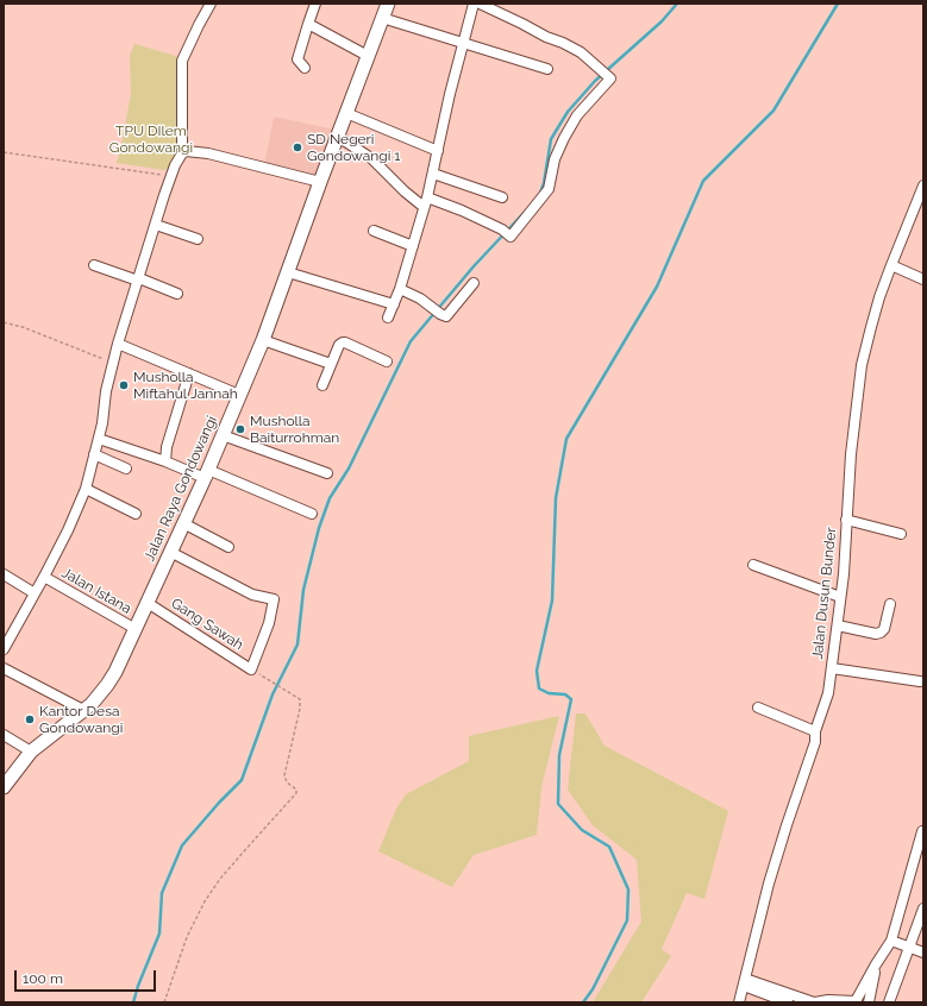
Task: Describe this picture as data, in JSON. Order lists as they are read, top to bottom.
{
  "streets": {
    "street": [
      "Jalan Raya Gondowangi",
      "Jalan Istana",
      "Jalan Dusun Bunder",
      "Gang Sawah"
    ]
  },
  "crossings": [
    ["Jalan Raya Gondowangi", "Jalan Istana"],
    ["Jalan Raya Gondowangi", "Gang Sawah"]
  ],
  "parks": ["TPU DIlem Gondowangi"],
  "places": [
    "SD Negeri Gondowangi 1",
    "Musholla Miftahul Jannah",
    "Musholla Baiturrohman",
    "Kantor Desa Gondowangi"
  ],
  "scale_bar": "100 m"
}
